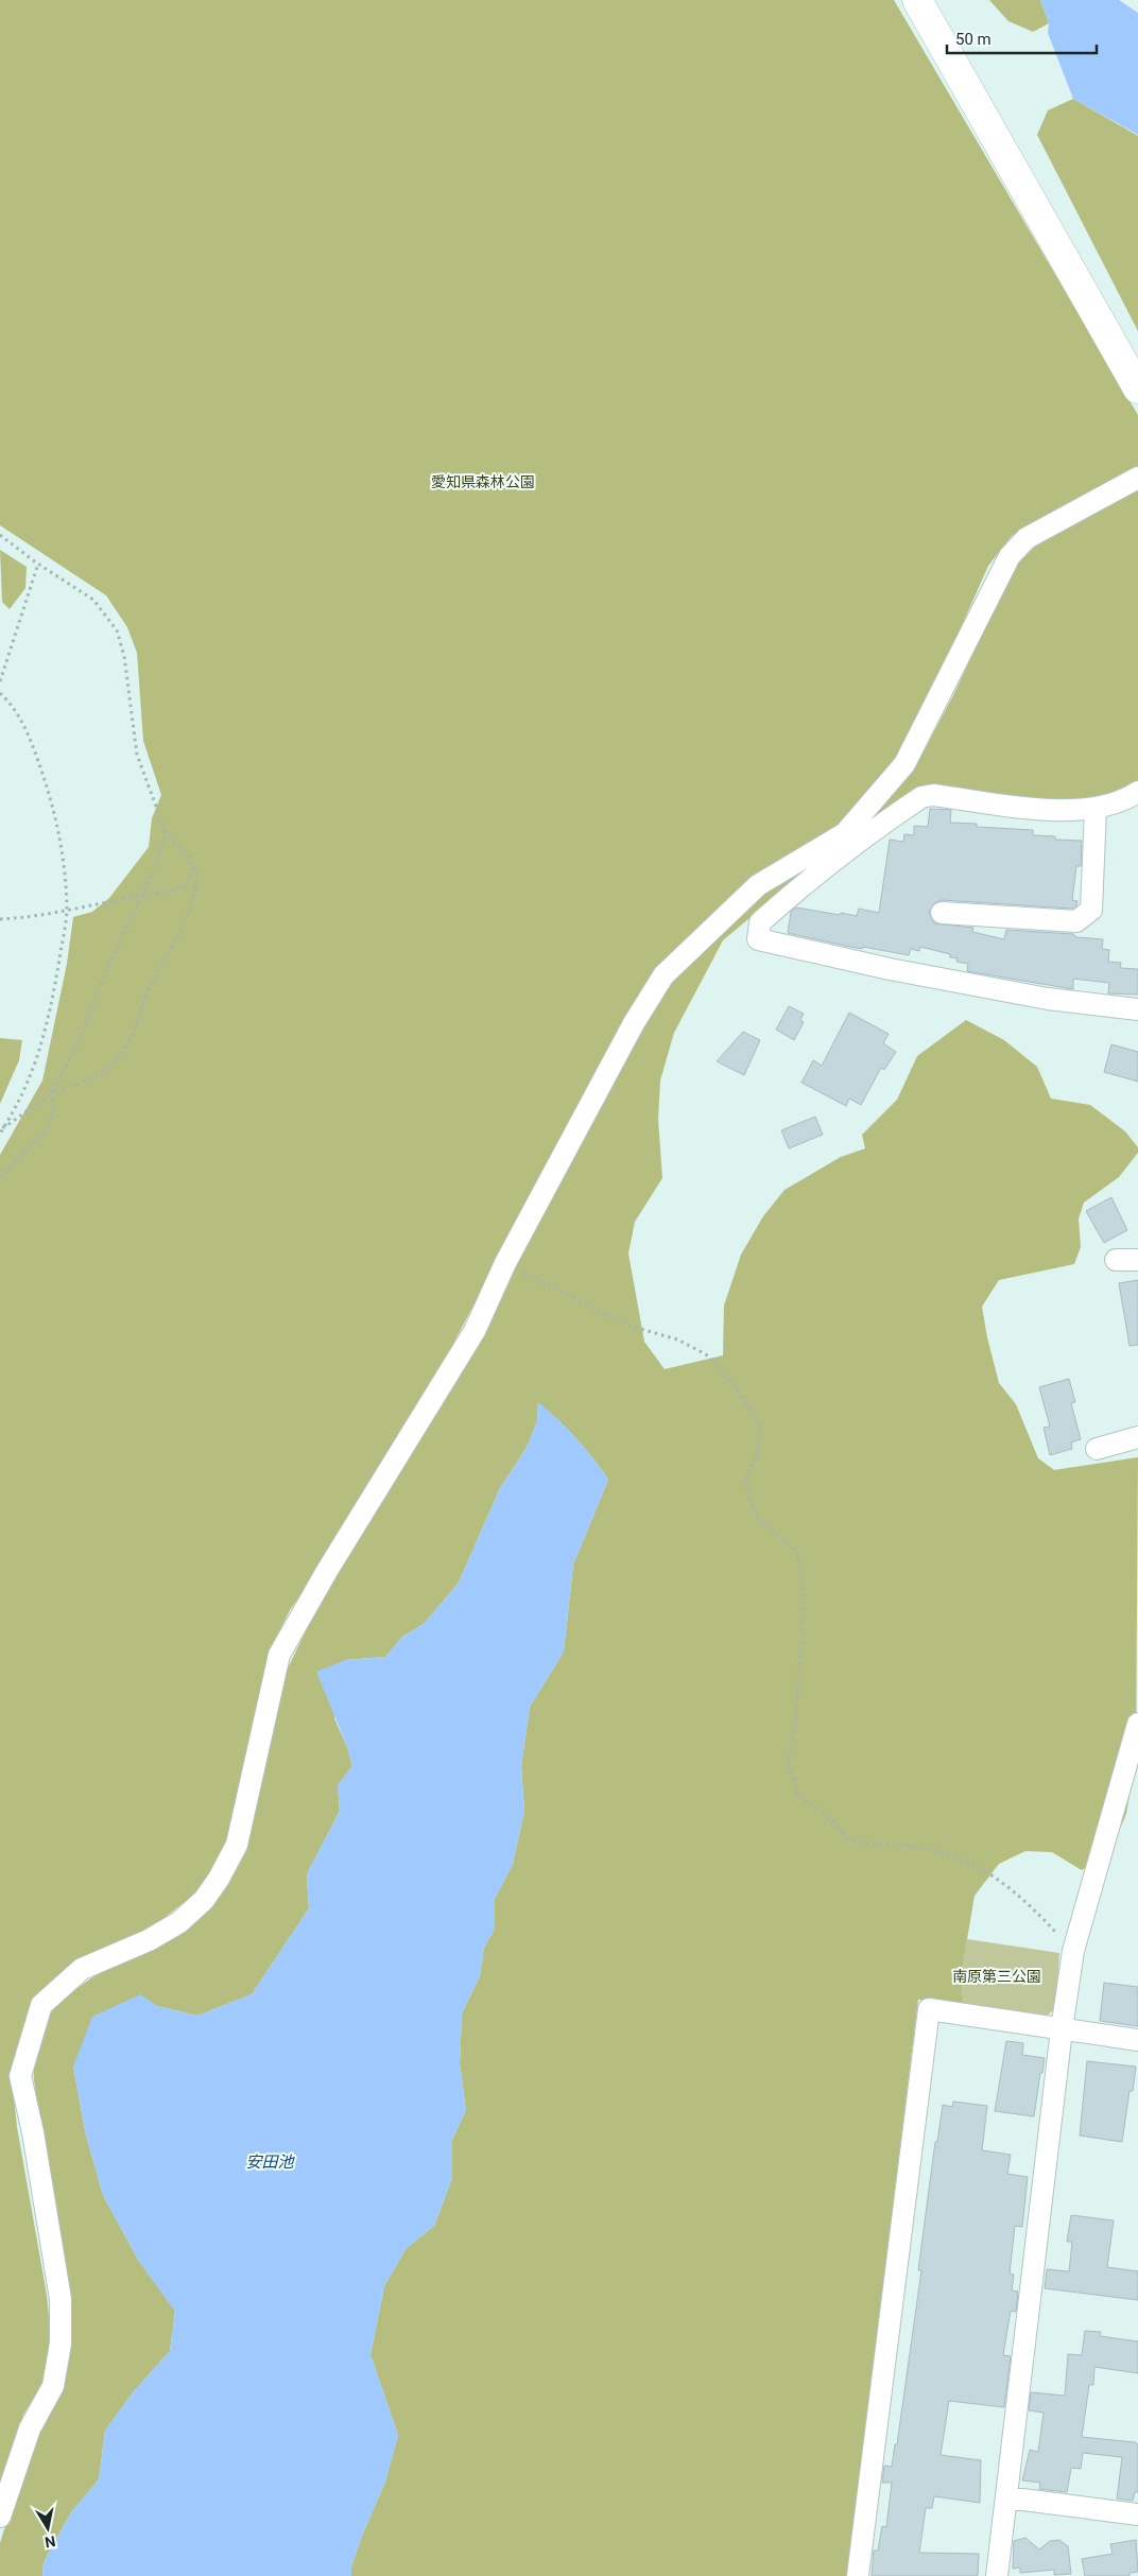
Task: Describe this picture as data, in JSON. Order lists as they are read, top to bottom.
{
  "water": ["安田池"],
  "parks": ["愛知県森林公園", "南原第三公園"],
  "scale_bar": "50 m",
  "north": "bottom"
}
